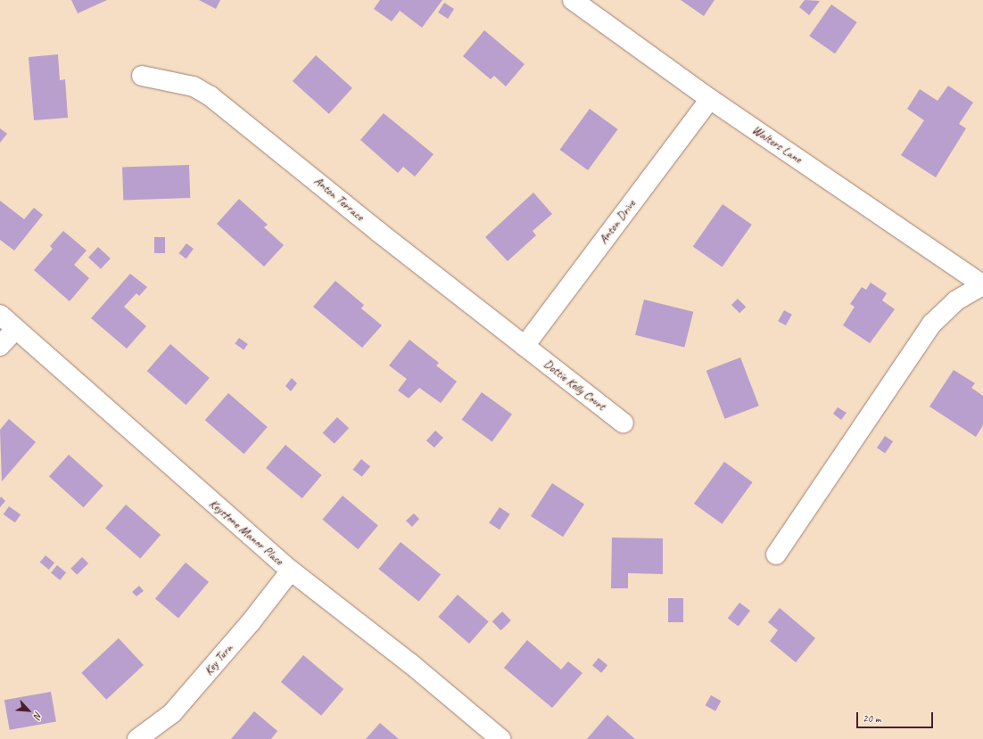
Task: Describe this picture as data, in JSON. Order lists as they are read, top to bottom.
{
  "streets": {
    "street": [
      "Walters Lane",
      "Anton Terrace",
      "Anton Drive",
      "Dottie Kelly Court",
      "Keystone Manor Place",
      "Key Turn"
    ]
  },
  "crossings": [
    ["Walters Lane", "Anton Drive"],
    ["Anton Terrace", "Anton Drive"],
    ["Anton Terrace", "Dottie Kelly Court"],
    ["Anton Drive", "Dottie Kelly Court"],
    ["Keystone Manor Place", "Key Turn"]
  ],
  "scale_bar": "20 m",
  "north": "bottom right"
}
